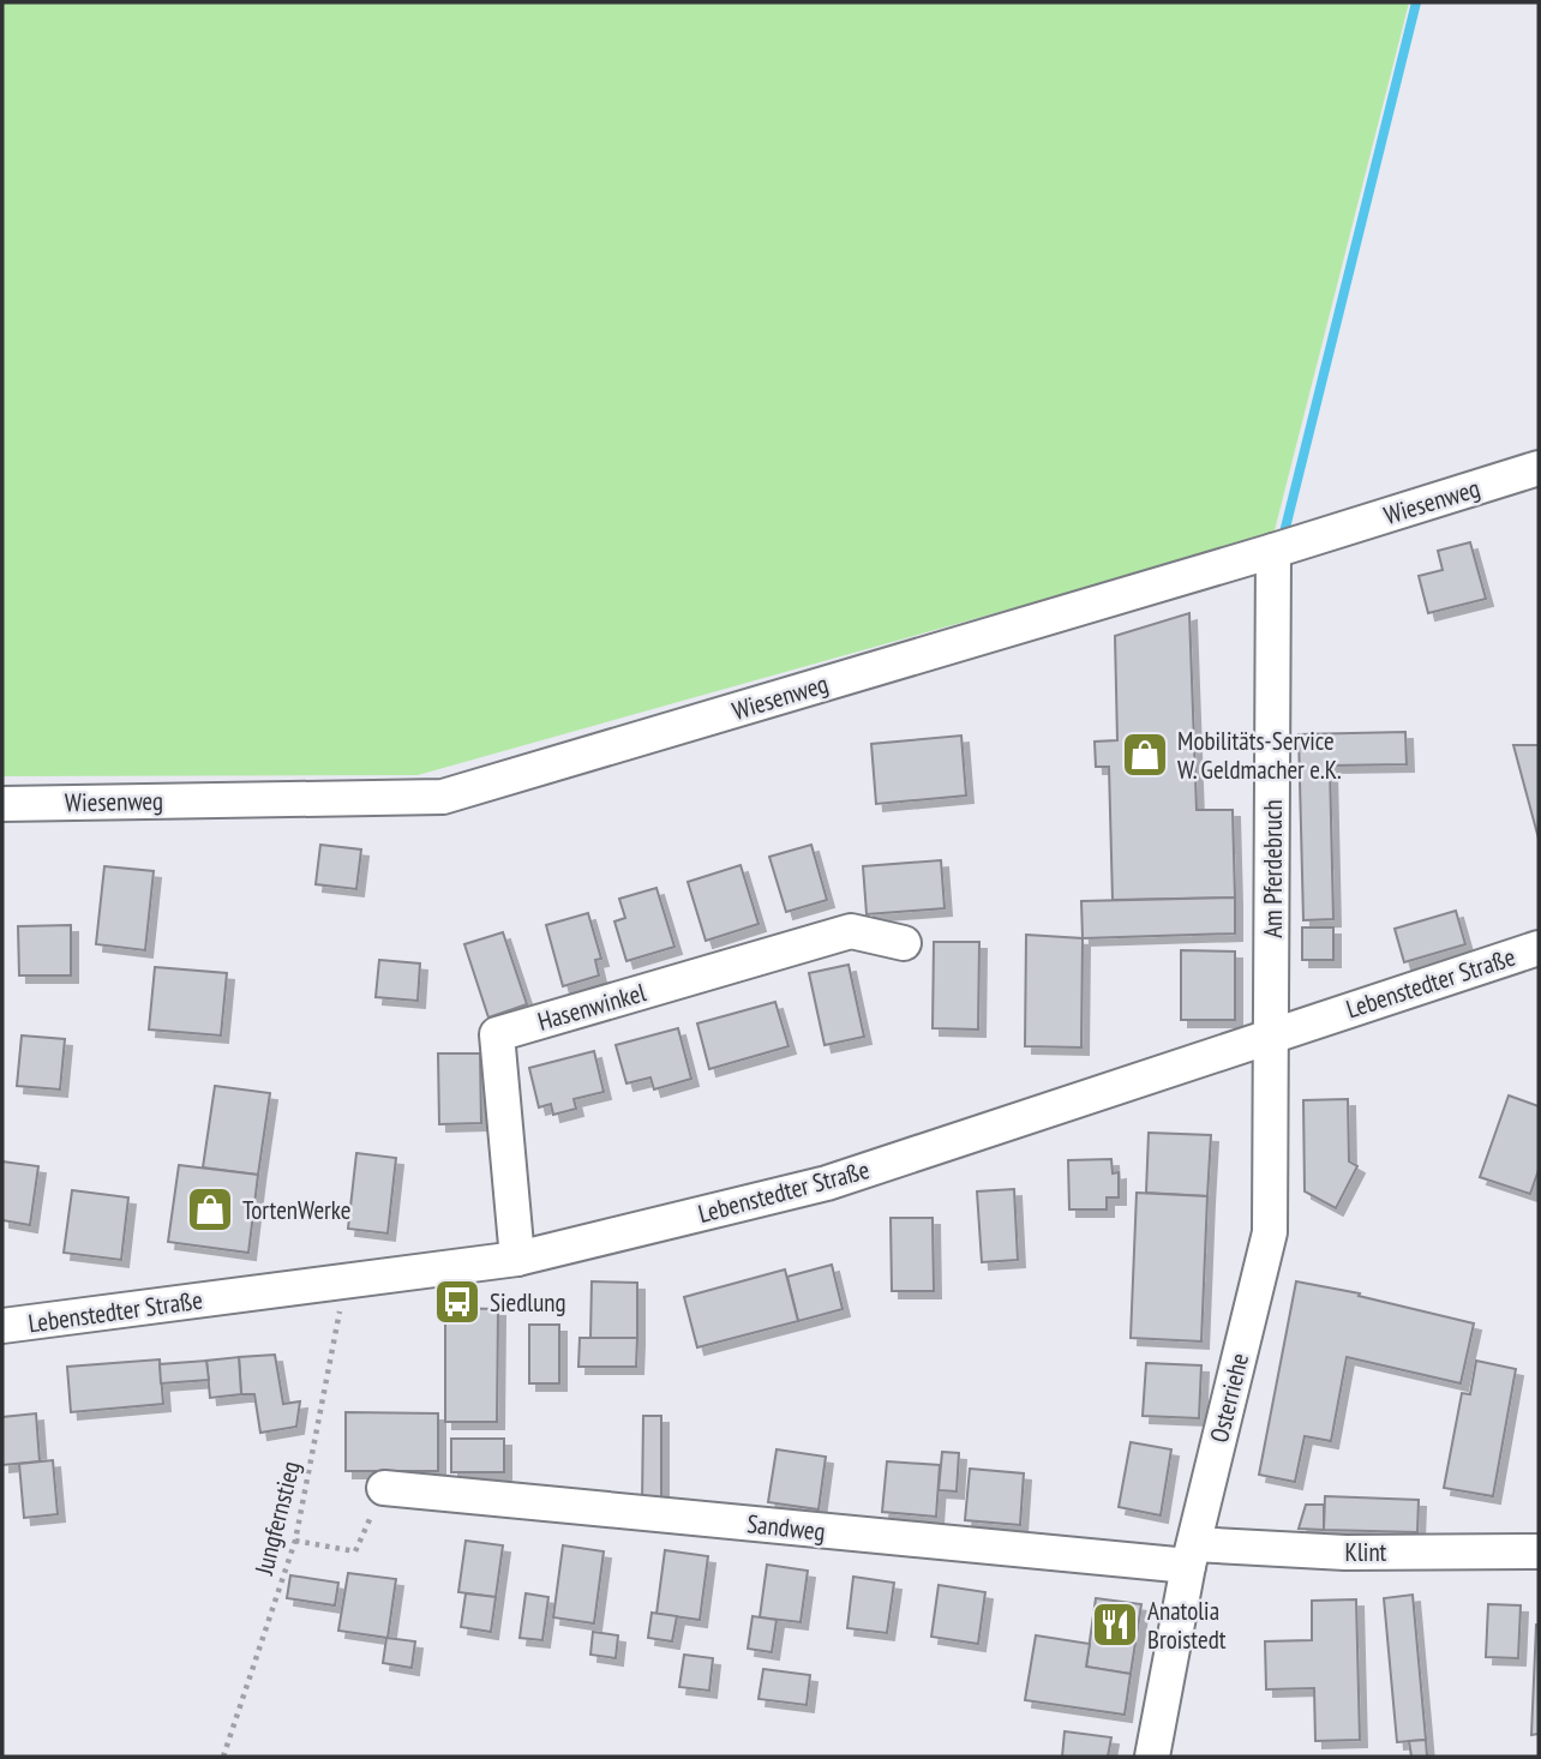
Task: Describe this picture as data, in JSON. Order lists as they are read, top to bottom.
{
  "streets": {
    "street": [
      "Wiesenweg",
      "Am Pferdebruch",
      "Lebenstedter Straße",
      "Hasenwinkel",
      "Osterriehe",
      "Sandweg",
      "Klint"
    ],
    "path": ["Jungfernstieg"]
  },
  "crossings": [
    ["Wiesenweg", "Am Pferdebruch"],
    ["Am Pferdebruch", "Lebenstedter Straße"],
    ["Am Pferdebruch", "Osterriehe"],
    ["Lebenstedter Straße", "Hasenwinkel"],
    ["Lebenstedter Straße", "Osterriehe"],
    ["Lebenstedter Straße", "Jungfernstieg"],
    ["Osterriehe", "Sandweg"],
    ["Osterriehe", "Klint"],
    ["Sandweg", "Klint"]
  ],
  "places": {
    "shop": ["Mobilitäts-Service W. Geldmacher e.K.", "TortenWerke"],
    "bus stop": ["Siedlung"],
    "restaurant": ["Anatolia Broistedt"]
  }
}
